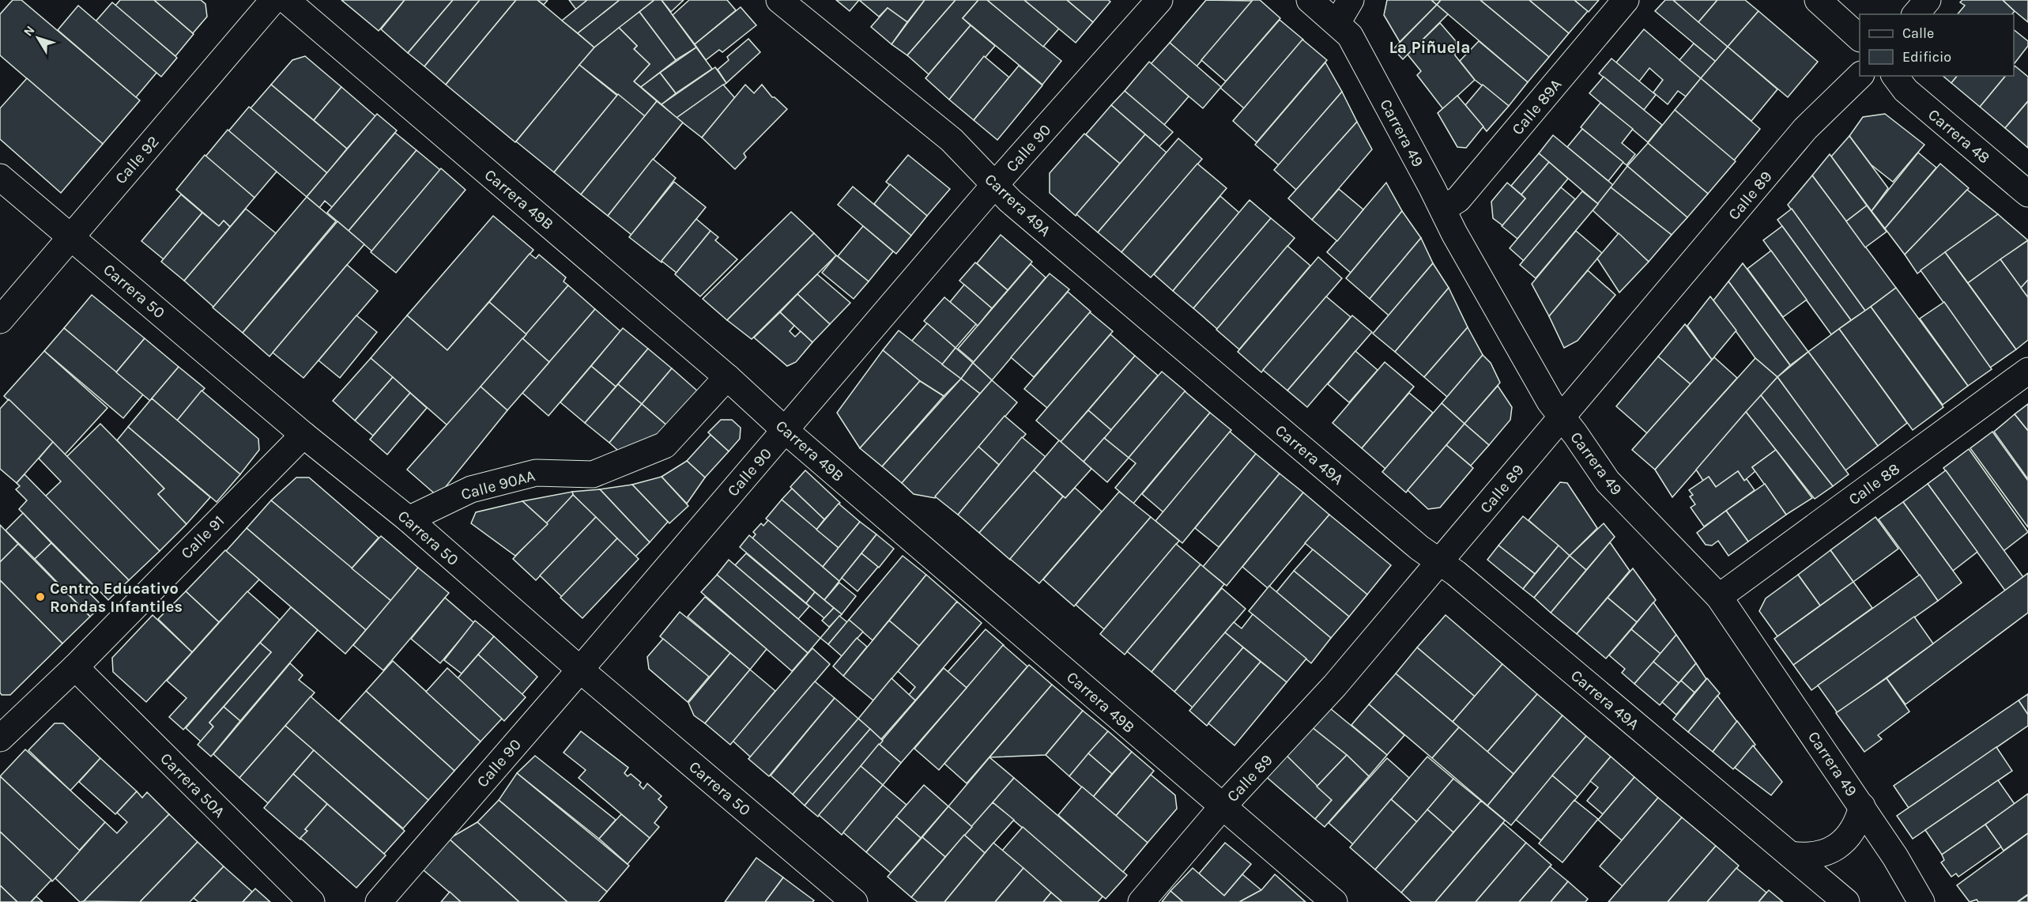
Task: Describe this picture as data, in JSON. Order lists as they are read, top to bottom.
{
  "streets": {
    "street": [
      "Calle 89A",
      "Carrera 49",
      "Carrera 48",
      "Calle 90",
      "Calle 92",
      "Calle 89",
      "Carrera 49B",
      "Carrera 49A",
      "Carrera 50",
      "Calle 88",
      "Calle 90AA",
      "Calle 91",
      "Carrera 50A"
    ]
  },
  "crossings": [
    ["Calle 89A", "Carrera 49"],
    ["Carrera 49", "Calle 89"],
    ["Carrera 49", "Calle 88"],
    ["Calle 90", "Carrera 49B"],
    ["Calle 90", "Carrera 49A"],
    ["Calle 90", "Carrera 50"],
    ["Calle 92", "Carrera 50"],
    ["Calle 89", "Carrera 49B"],
    ["Calle 89", "Carrera 49A"],
    ["Carrera 49B", "Calle 90AA"],
    ["Carrera 50", "Calle 90AA"],
    ["Carrera 50", "Calle 91"],
    ["Calle 91", "Carrera 50A"]
  ],
  "districts": ["La Piñuela"],
  "places": ["Centro Educativo Rondas Infantiles"],
  "legend": ["Calle", "Edificio"],
  "north": "top left"
}
